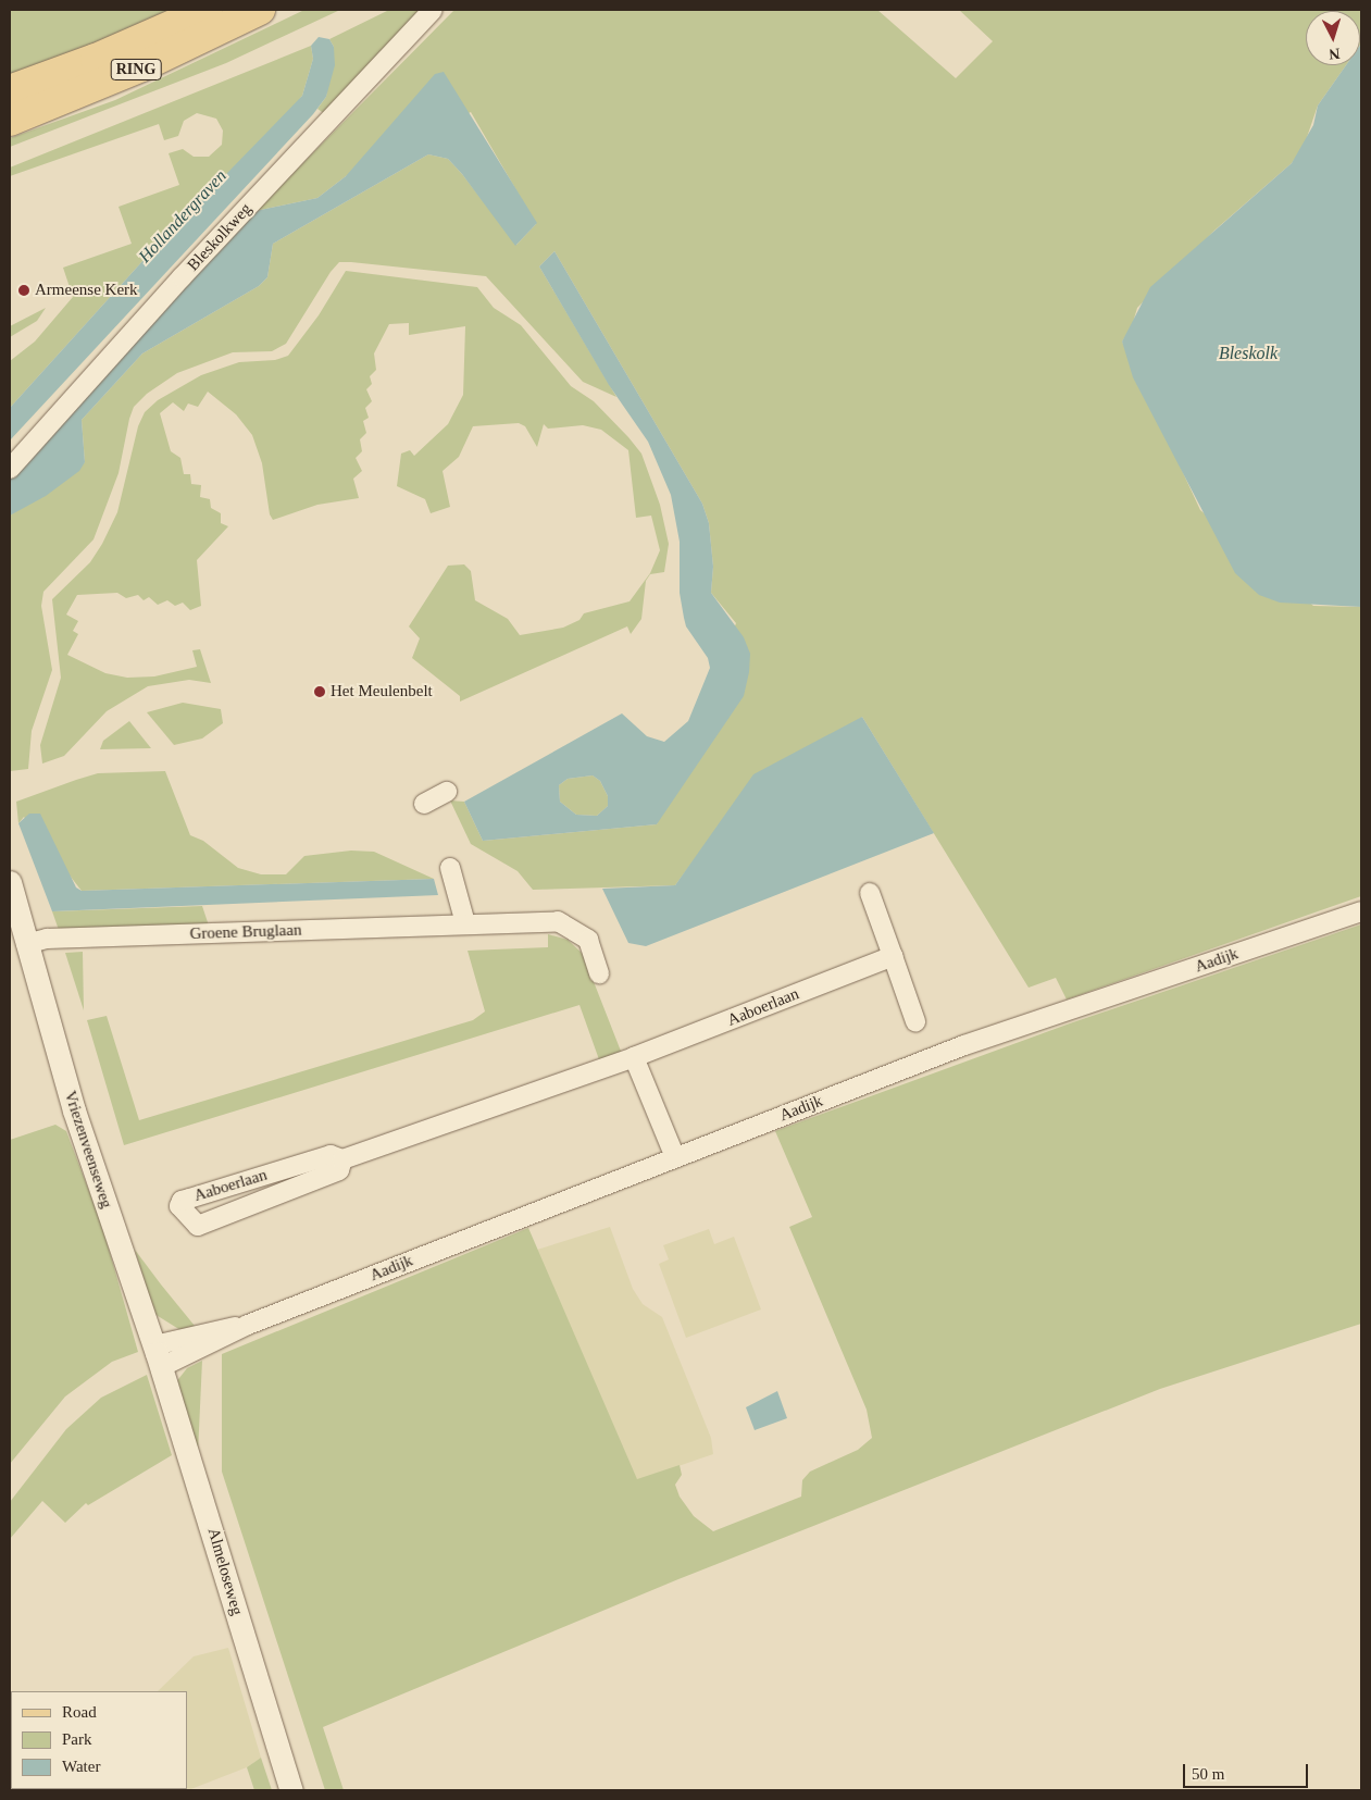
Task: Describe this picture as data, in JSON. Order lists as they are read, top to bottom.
{
  "streets": {
    "main road": ["RING"],
    "street": [
      "Bleskolkweg",
      "Groene Bruglaan",
      "Aadijk",
      "Aaboerlaan",
      "Vriezenveenseweg",
      "Almeloseweg"
    ]
  },
  "crossings": [
    ["Groene Bruglaan", "Vriezenveenseweg"],
    ["Aadijk", "Vriezenveenseweg"],
    ["Aadijk", "Almeloseweg"],
    ["Vriezenveenseweg", "Almeloseweg"]
  ],
  "water": ["Hollandergraven", "Bleskolk"],
  "places": ["Armeense Kerk", "Het Meulenbelt"],
  "legend": ["Road", "Park", "Water"],
  "scale_bar": "50 m",
  "north": "bottom"
}
